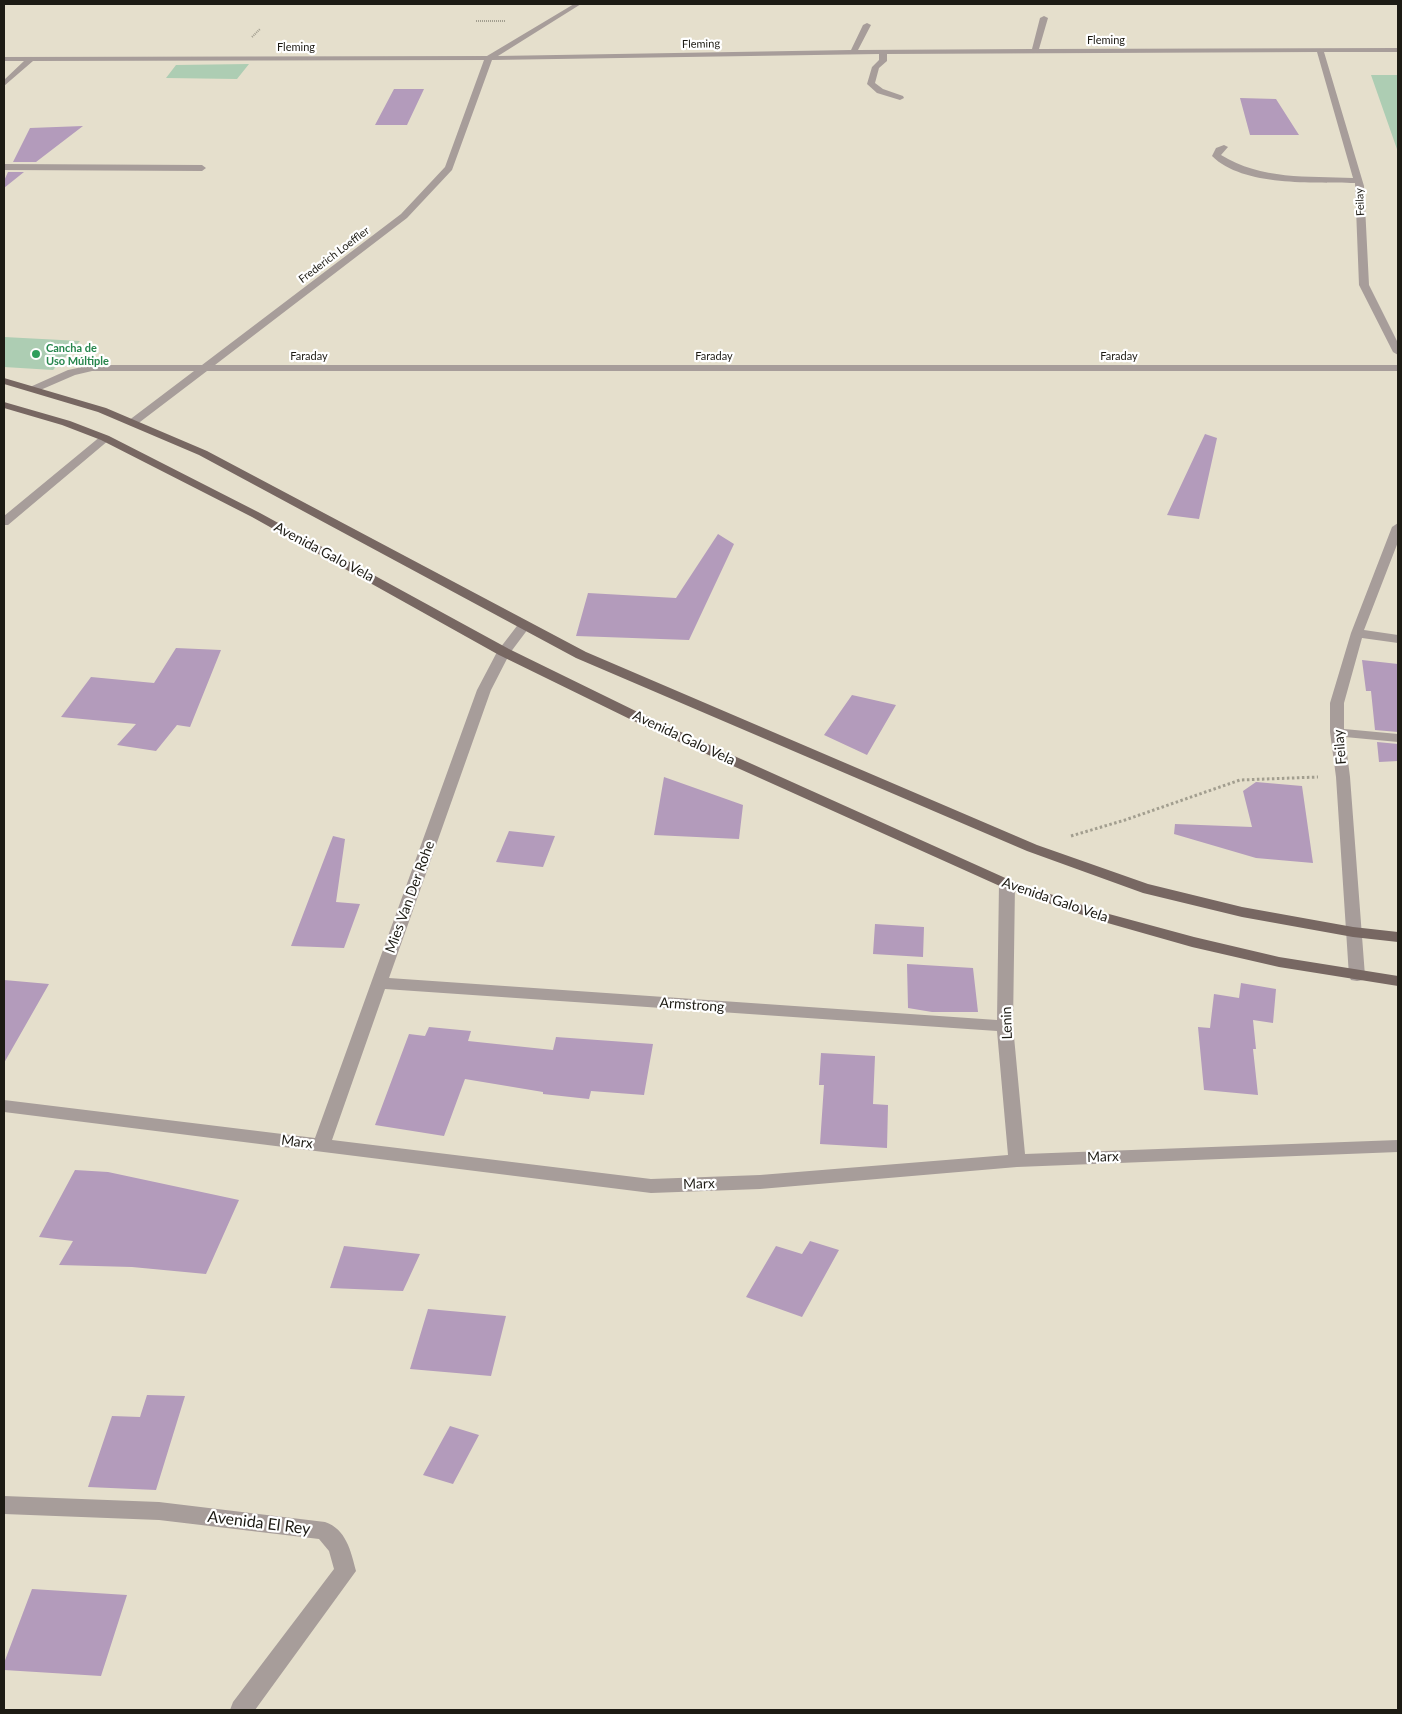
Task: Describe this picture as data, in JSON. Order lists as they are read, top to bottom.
{
  "streets": {
    "main road": ["Avenida Galo Vela"],
    "street": [
      "Fleming",
      "Feilay",
      "Frederich Loeffler",
      "Faraday",
      "Mies Van Der Rohe",
      "Armstrong",
      "Lenin",
      "Marx",
      "Avenida El Rey"
    ]
  },
  "crossings": [
    ["Fleming", "Feilay"],
    ["Fleming", "Frederich Loeffler"],
    ["Feilay", "Avenida Galo Vela"],
    ["Frederich Loeffler", "Faraday"],
    ["Avenida Galo Vela", "Mies Van Der Rohe"],
    ["Avenida Galo Vela", "Lenin"],
    ["Mies Van Der Rohe", "Armstrong"],
    ["Mies Van Der Rohe", "Marx"],
    ["Armstrong", "Lenin"],
    ["Lenin", "Marx"]
  ],
  "places": ["Cancha de Uso Múltiple"]
}
